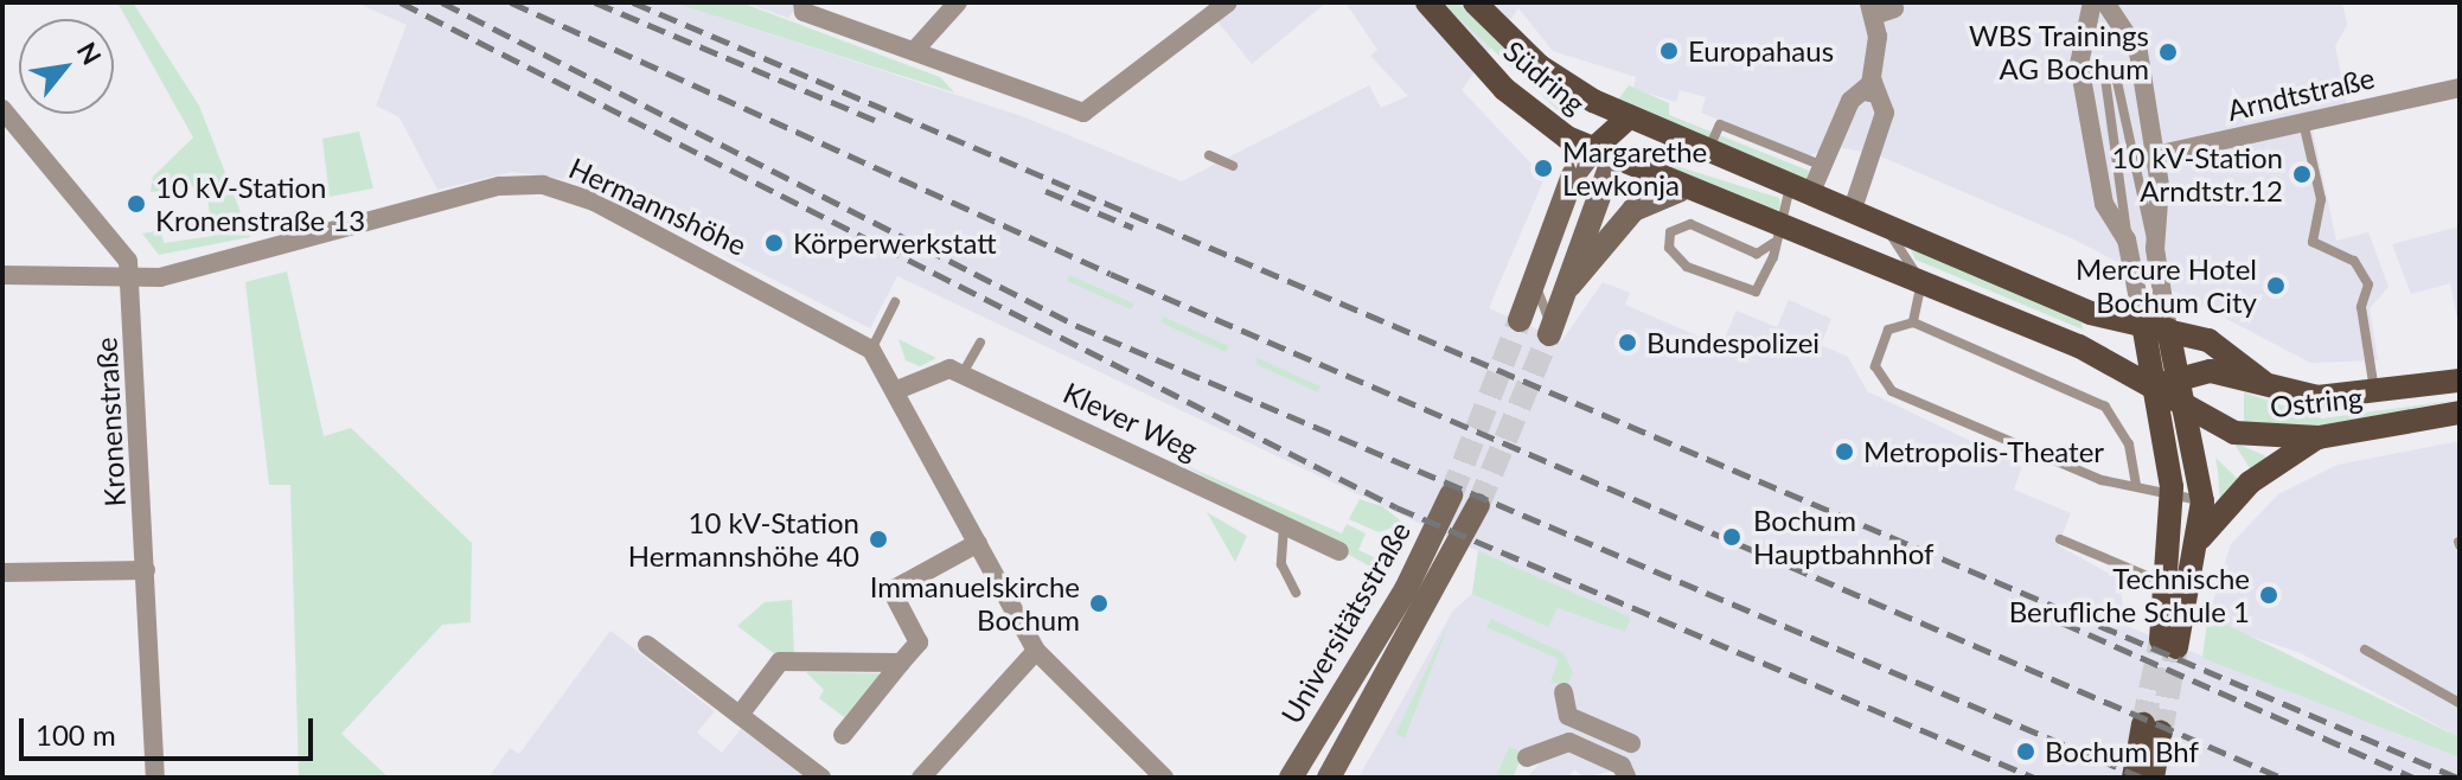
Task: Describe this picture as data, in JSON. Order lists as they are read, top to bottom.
{
  "streets": {
    "main road": ["Südring", "Ostring", "Universitätsstraße"],
    "street": [
      "Arndtstraße",
      "Hermannshöhe",
      "Klever Weg",
      "Kronenstraße"
    ]
  },
  "crossings": [
    ["Südring", "Ostring"],
    ["Hermannshöhe", "Kronenstraße"]
  ],
  "places": [
    "Europahaus",
    "WBS Trainings AG Bochum",
    "Margarethe Lewkonja",
    "10 kV-Station Arndtstr.12",
    "10 kV-Station Kronenstraße 13",
    "Körperwerkstatt",
    "Mercure Hotel Bochum City",
    "Bundespolizei",
    "Metropolis-Theater",
    "Bochum Hauptbahnhof",
    "10 kV-Station Hermannshöhe 40",
    "Technische Berufliche Schule 1",
    "Immanuelskirche Bochum",
    "Bochum Bhf"
  ],
  "scale_bar": "100 m",
  "north": "top right"
}
